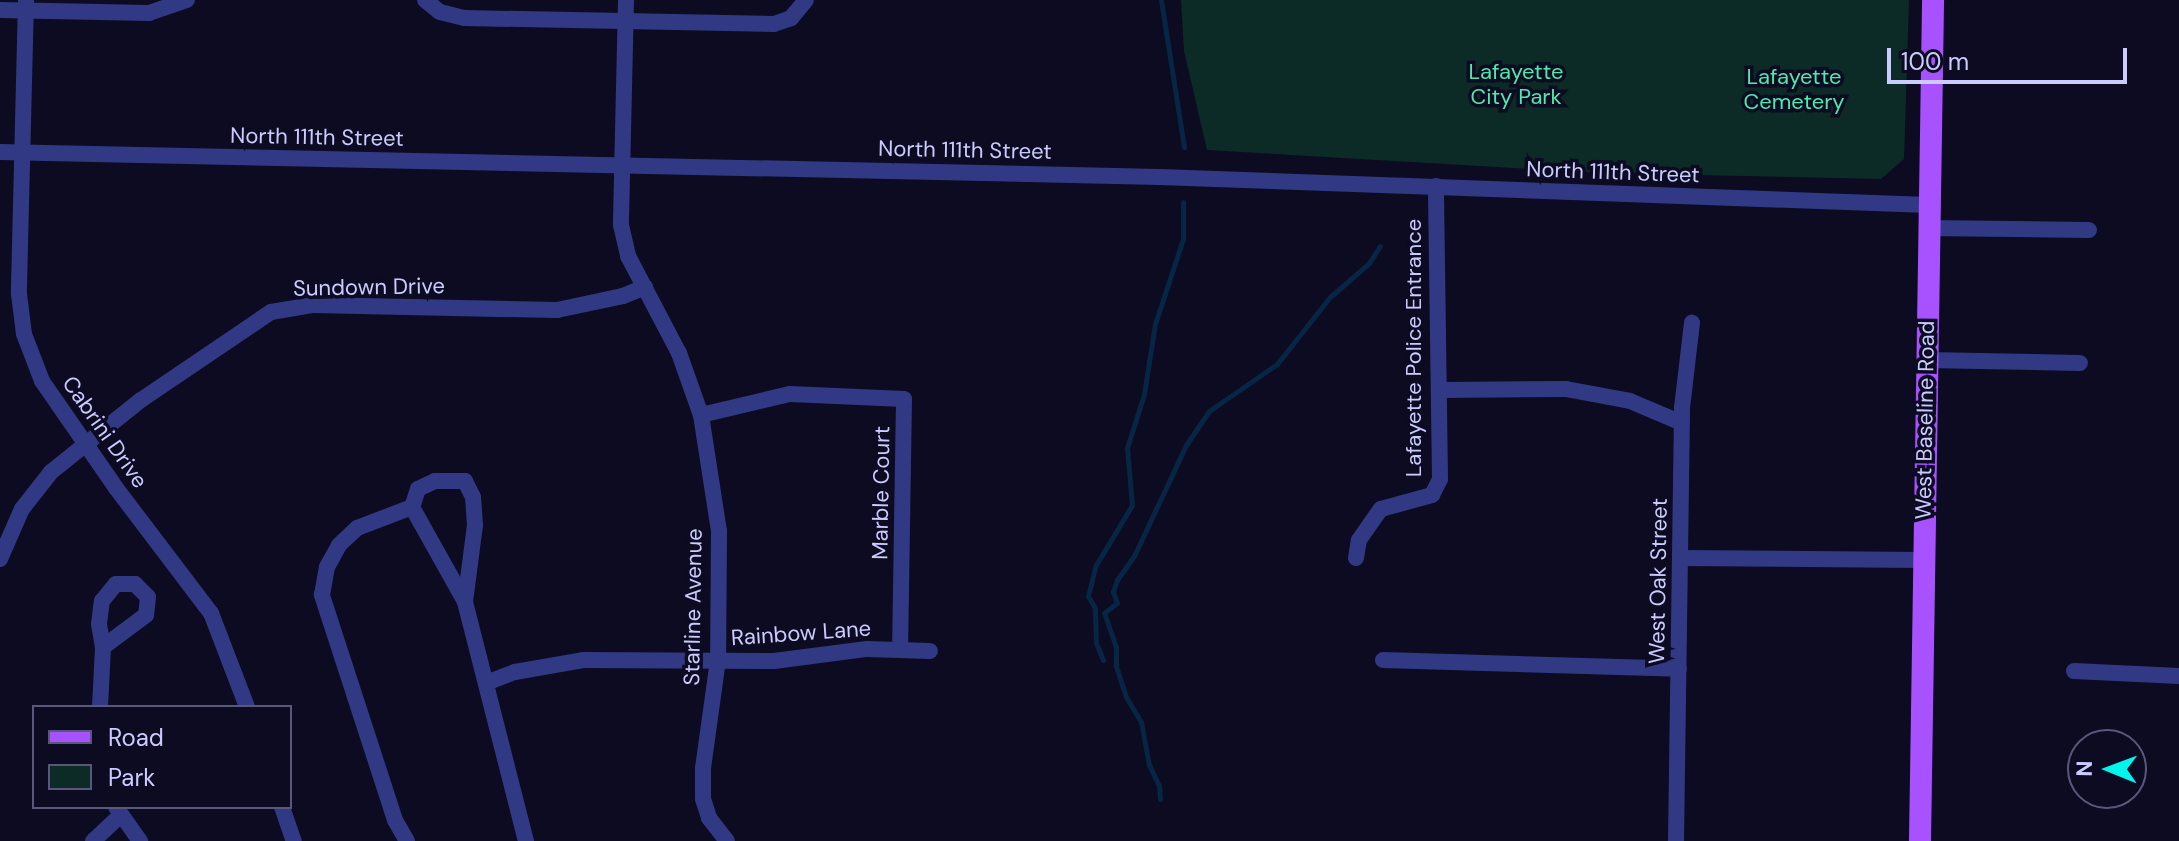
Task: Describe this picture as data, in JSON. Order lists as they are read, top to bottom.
{
  "streets": {
    "main road": ["West Baseline Road"],
    "street": [
      "North 111th Street",
      "Sundown Drive",
      "Lafayette Police Entrance",
      "Cabrini Drive",
      "Marble Court",
      "West Oak Street",
      "Starline Avenue",
      "Rainbow Lane"
    ]
  },
  "crossings": [
    ["North 111th Street", "Lafayette Police Entrance"],
    ["North 111th Street", "West Baseline Road"],
    ["North 111th Street", "Cabrini Drive"],
    ["North 111th Street", "Starline Avenue"],
    ["Sundown Drive", "Cabrini Drive"],
    ["Sundown Drive", "Starline Avenue"],
    ["Marble Court", "Starline Avenue"],
    ["Marble Court", "Rainbow Lane"],
    ["Starline Avenue", "Rainbow Lane"]
  ],
  "parks": ["Lafayette City Park", "Lafayette Cemetery"],
  "legend": ["Road", "Park"],
  "scale_bar": "100 m",
  "north": "left"
}
